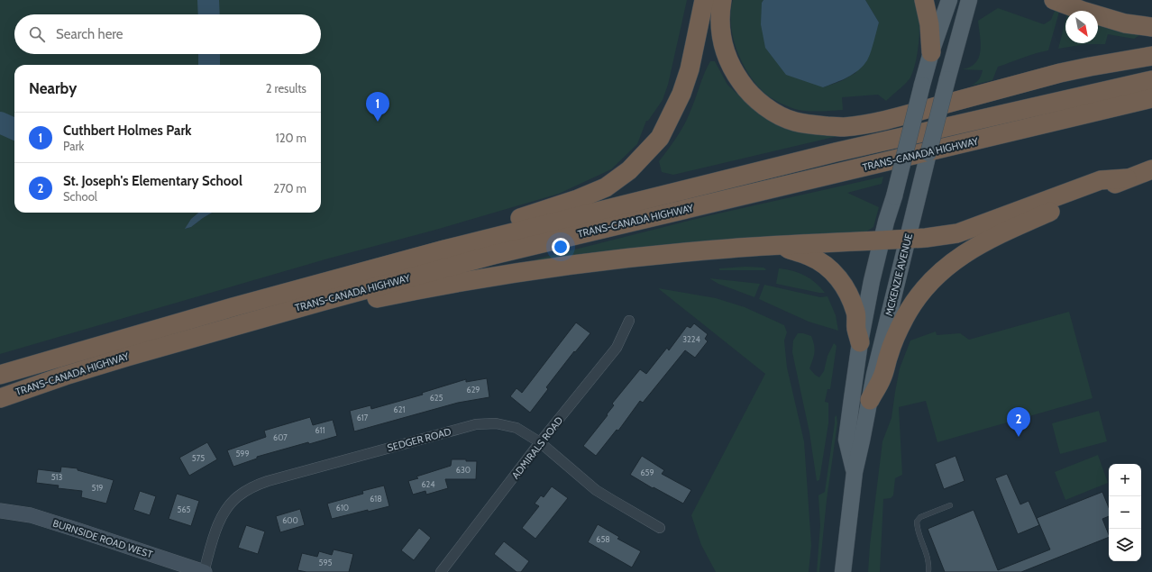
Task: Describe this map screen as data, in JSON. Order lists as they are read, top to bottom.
{
  "streets": {
    "highway": ["TRANS-CANADA HIGHWAY"],
    "main road": ["MCKENZIE AVENUE"],
    "street": ["SEDGER ROAD", "ADMIRALS ROAD", "BURNSIDE ROAD WEST"]
  },
  "crossings": [
    ["SEDGER ROAD", "ADMIRALS ROAD"],
    ["SEDGER ROAD", "BURNSIDE ROAD WEST"]
  ],
  "house_numbers": [
    "3224",
    "629",
    "625",
    "621",
    "617",
    "611",
    "607",
    "599",
    "575",
    "630",
    "659",
    "513",
    "624",
    "519",
    "618",
    "610",
    "565",
    "600",
    "658",
    "595"
  ],
  "north": "bottom right",
  "page": {
    "search": "Search here",
    "heading": ["Nearby", "2 results"],
    "pins": ["1", "2"],
    "list": [
      {
        "mark": "1",
        "name": "Cuthbert Holmes Park",
        "note": "Park",
        "value": "120 m"
      },
      {
        "mark": "2",
        "name": "St. Joseph's Elementary School",
        "note": "School",
        "value": "270 m"
      }
    ],
    "map_buttons": ["+", "−"]
  }
}
